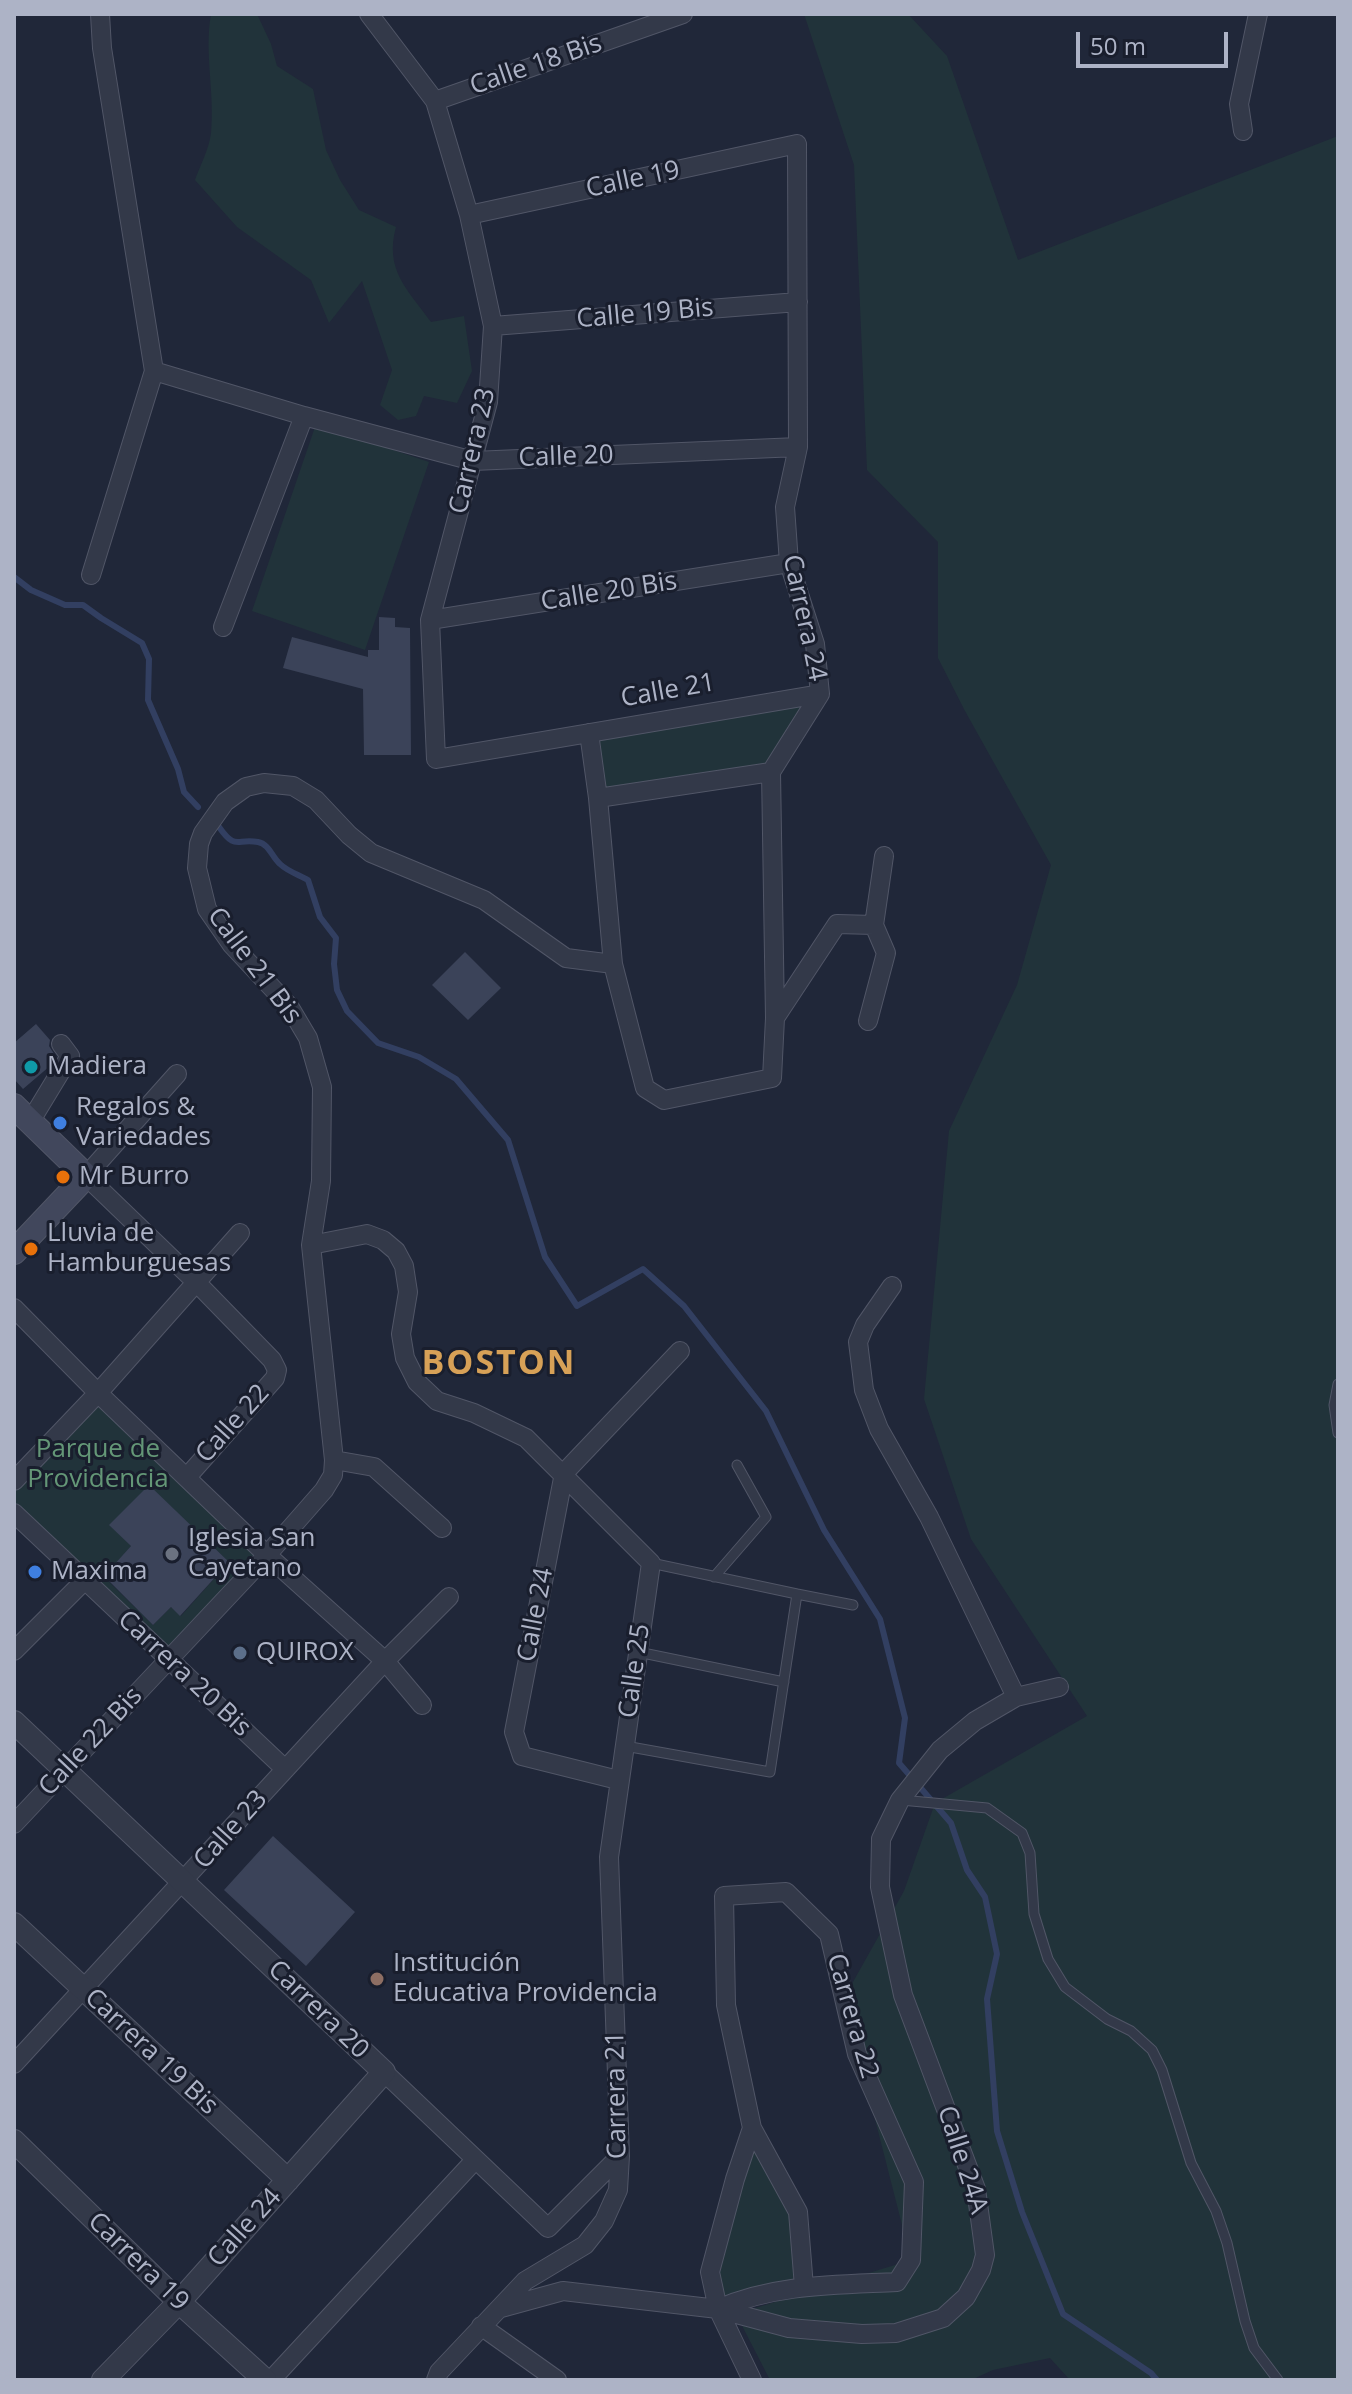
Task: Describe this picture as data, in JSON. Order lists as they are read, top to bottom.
{
  "streets": {
    "street": [
      "Calle 18 Bis",
      "Calle 19",
      "Calle 19 Bis",
      "Carrera 23",
      "Calle 20",
      "Calle 20 Bis",
      "Carrera 24",
      "Calle 21",
      "Calle 21 Bis",
      "Calle 22",
      "Calle 24",
      "Calle 25",
      "Carrera 20 Bis",
      "Calle 22 Bis",
      "Calle 23",
      "Carrera 20",
      "Carrera 22",
      "Carrera 19 Bis",
      "Carrera 21",
      "Calle 24A",
      "Carrera 19"
    ]
  },
  "crossings": [
    ["Calle 18 Bis", "Carrera 23"],
    ["Calle 19", "Carrera 23"],
    ["Calle 19", "Carrera 24"],
    ["Calle 19 Bis", "Carrera 23"],
    ["Calle 19 Bis", "Carrera 24"],
    ["Carrera 23", "Calle 20"],
    ["Carrera 23", "Calle 20 Bis"],
    ["Carrera 23", "Calle 21"],
    ["Calle 20", "Carrera 24"],
    ["Calle 20 Bis", "Carrera 24"],
    ["Carrera 24", "Calle 21"],
    ["Calle 21 Bis", "Calle 22 Bis"],
    ["Calle 24", "Calle 25"],
    ["Calle 24", "Carrera 20"],
    ["Calle 24", "Carrera 19 Bis"],
    ["Calle 24", "Carrera 21"],
    ["Calle 24", "Carrera 19"],
    ["Calle 25", "Carrera 21"],
    ["Carrera 20 Bis", "Calle 22 Bis"],
    ["Carrera 20 Bis", "Calle 23"],
    ["Calle 22 Bis", "Carrera 20"],
    ["Calle 23", "Carrera 20"],
    ["Calle 23", "Carrera 19 Bis"],
    ["Carrera 20", "Carrera 21"],
    ["Carrera 21", "Calle 24A"]
  ],
  "districts": ["BOSTON"],
  "parks": ["Parque de Providencia"],
  "places": [
    "Madiera",
    "Regalos & Variedades",
    "Mr Burro",
    "Lluvia de Hamburguesas",
    "Iglesia San Cayetano",
    "Maxima",
    "QUIROX",
    "Institución Educativa Providencia"
  ],
  "scale_bar": "50 m"
}
